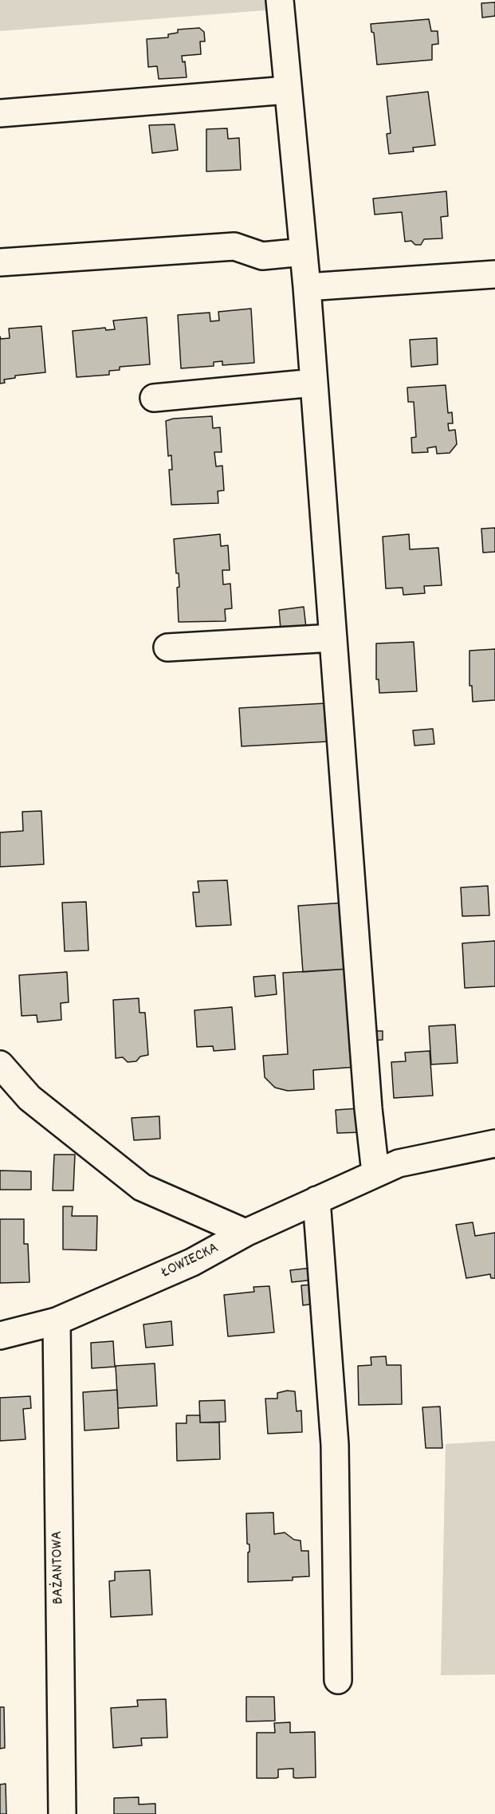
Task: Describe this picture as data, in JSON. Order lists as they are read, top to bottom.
{
  "streets": {
    "street": ["ŁOWIECKA", "BAŻANTOWA"]
  },
  "crossings": [
    ["ŁOWIECKA", "BAŻANTOWA"]
  ]
}
